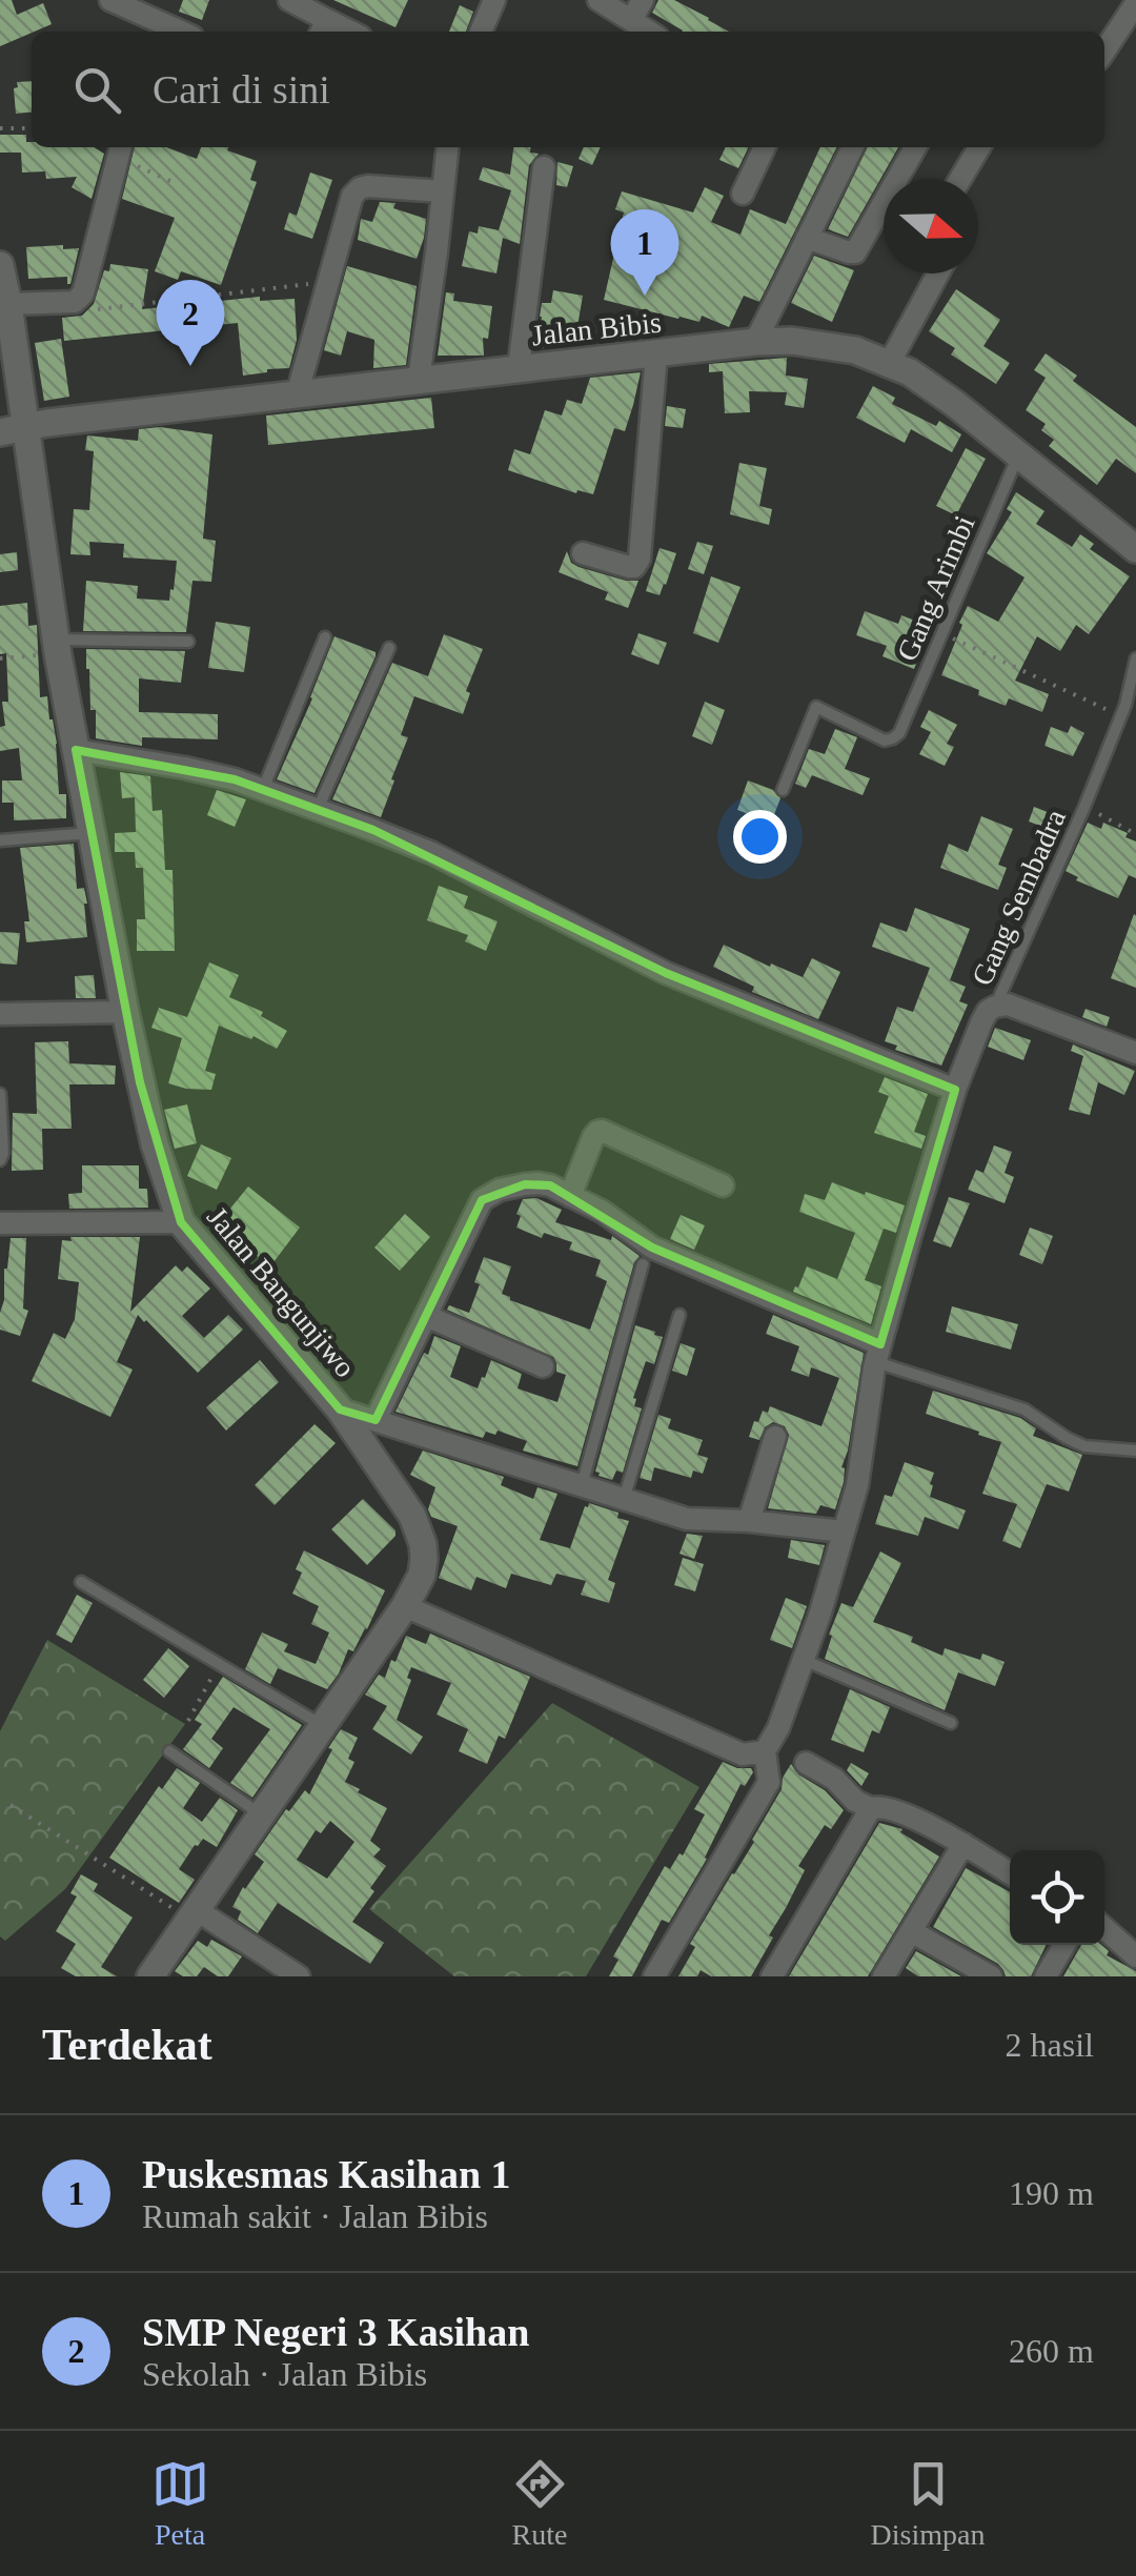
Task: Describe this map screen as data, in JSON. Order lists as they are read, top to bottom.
{
  "streets": {
    "main road": ["Jalan Bibis", "Jalan Bangunjiwo"],
    "lane": ["Gang Arimbi", "Gang Sembadra"]
  },
  "crossings": [
    ["Jalan Bibis", "Gang Arimbi"],
    ["Jalan Bibis", "Jalan Bangunjiwo"]
  ],
  "north": "right",
  "page": {
    "search": "Cari di sini",
    "pins": ["1", "2"],
    "heading": ["Terdekat", "2 hasil"],
    "list": [
      {
        "mark": "1",
        "name": "Puskesmas Kasihan 1",
        "note": "Rumah sakit · Jalan Bibis",
        "value": "190 m"
      },
      {
        "mark": "2",
        "name": "SMP Negeri 3 Kasihan",
        "note": "Sekolah · Jalan Bibis",
        "value": "260 m"
      }
    ],
    "nav": ["Peta", "Rute", "Disimpan"]
  }
}
